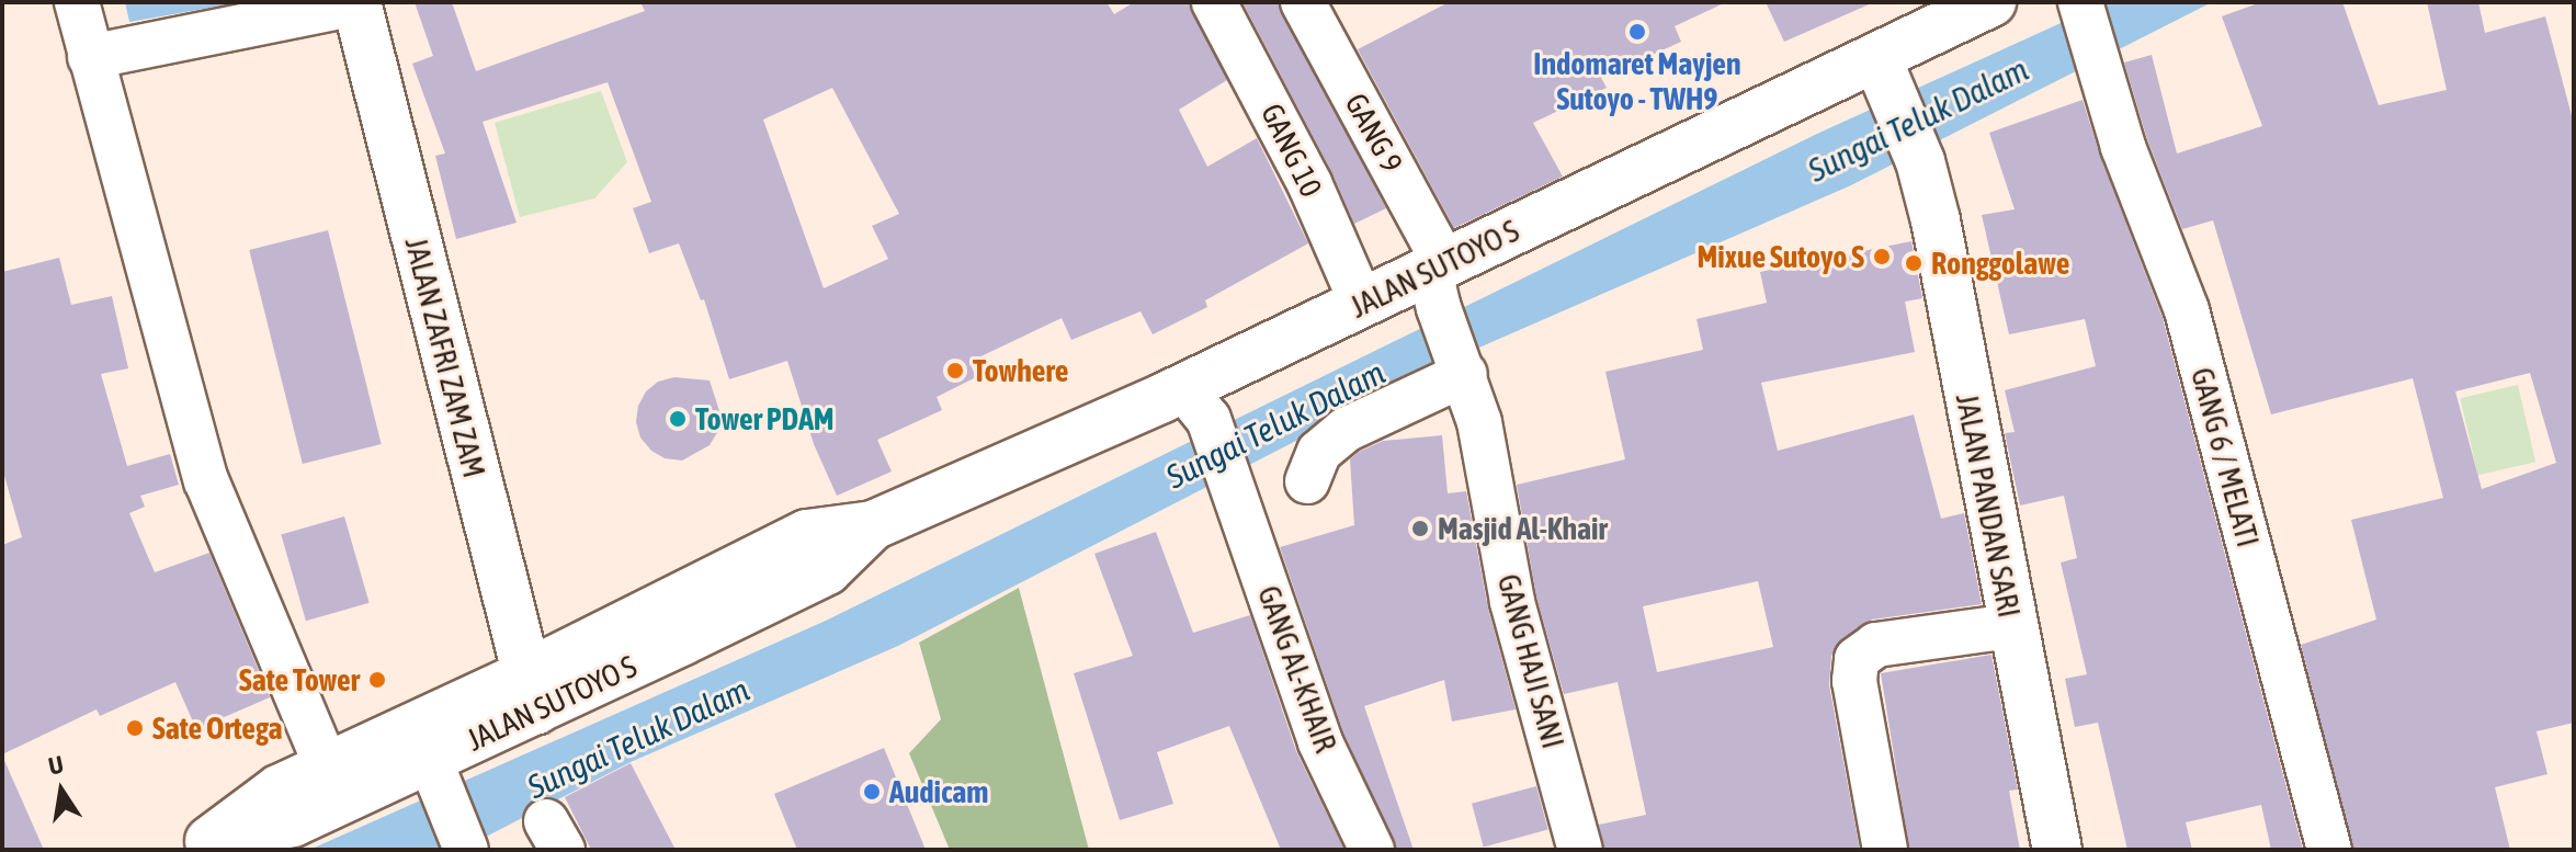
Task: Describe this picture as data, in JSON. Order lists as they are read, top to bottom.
{
  "streets": {
    "main road": ["JALAN SUTOYO S", "JALAN ZAFRI ZAM ZAM", "JALAN PANDAN SARI"],
    "street": [
      "GANG 9",
      "GANG 10",
      "GANG 6 / MELATI",
      "GANG HAJI SANI",
      "GANG AL-KHAIR"
    ]
  },
  "crossings": [
    ["GANG 9", "JALAN SUTOYO S"],
    ["GANG 9", "GANG HAJI SANI"],
    ["GANG 10", "JALAN SUTOYO S"],
    ["JALAN SUTOYO S", "JALAN ZAFRI ZAM ZAM"],
    ["JALAN SUTOYO S", "JALAN PANDAN SARI"],
    ["JALAN SUTOYO S", "GANG AL-KHAIR"]
  ],
  "water": ["Sungai Teluk Dalam"],
  "places": [
    "Indomaret Mayjen Sutoyo - TWH9",
    "Mixue Sutoyo S",
    "Ronggolawe",
    "Towhere",
    "Tower PDAM",
    "Masjid Al-Khair",
    "Sate Tower",
    "Sate Ortega",
    "Audicam"
  ],
  "north": "top"
}
